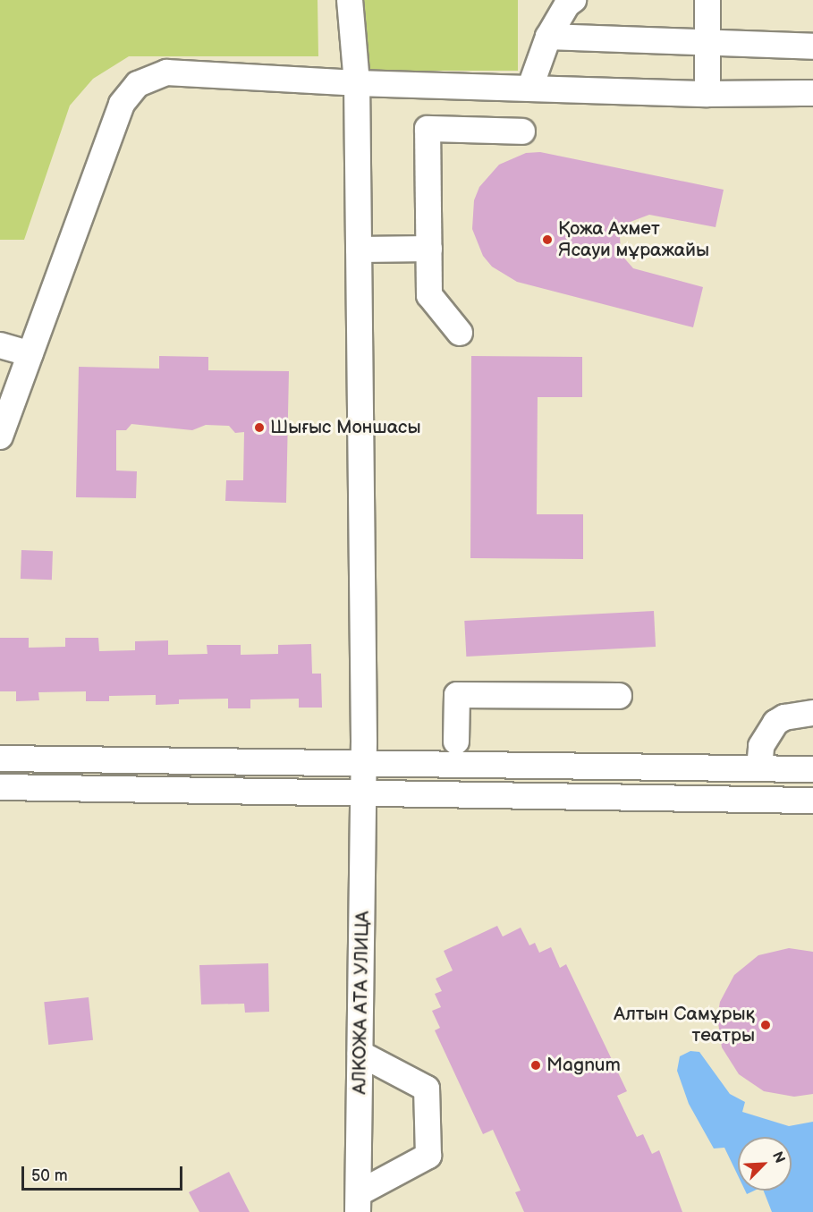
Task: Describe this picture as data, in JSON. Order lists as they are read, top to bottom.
{
  "streets": {
    "street": ["АЛКОЖА АТА УЛИЦА"]
  },
  "places": [
    "Қожа Ахмет Ясауи мұражайы",
    "Шығыс Моншасы",
    "Алтын Самұрық театры",
    "Magnum"
  ],
  "scale_bar": "50 m",
  "north": "top right"
}
